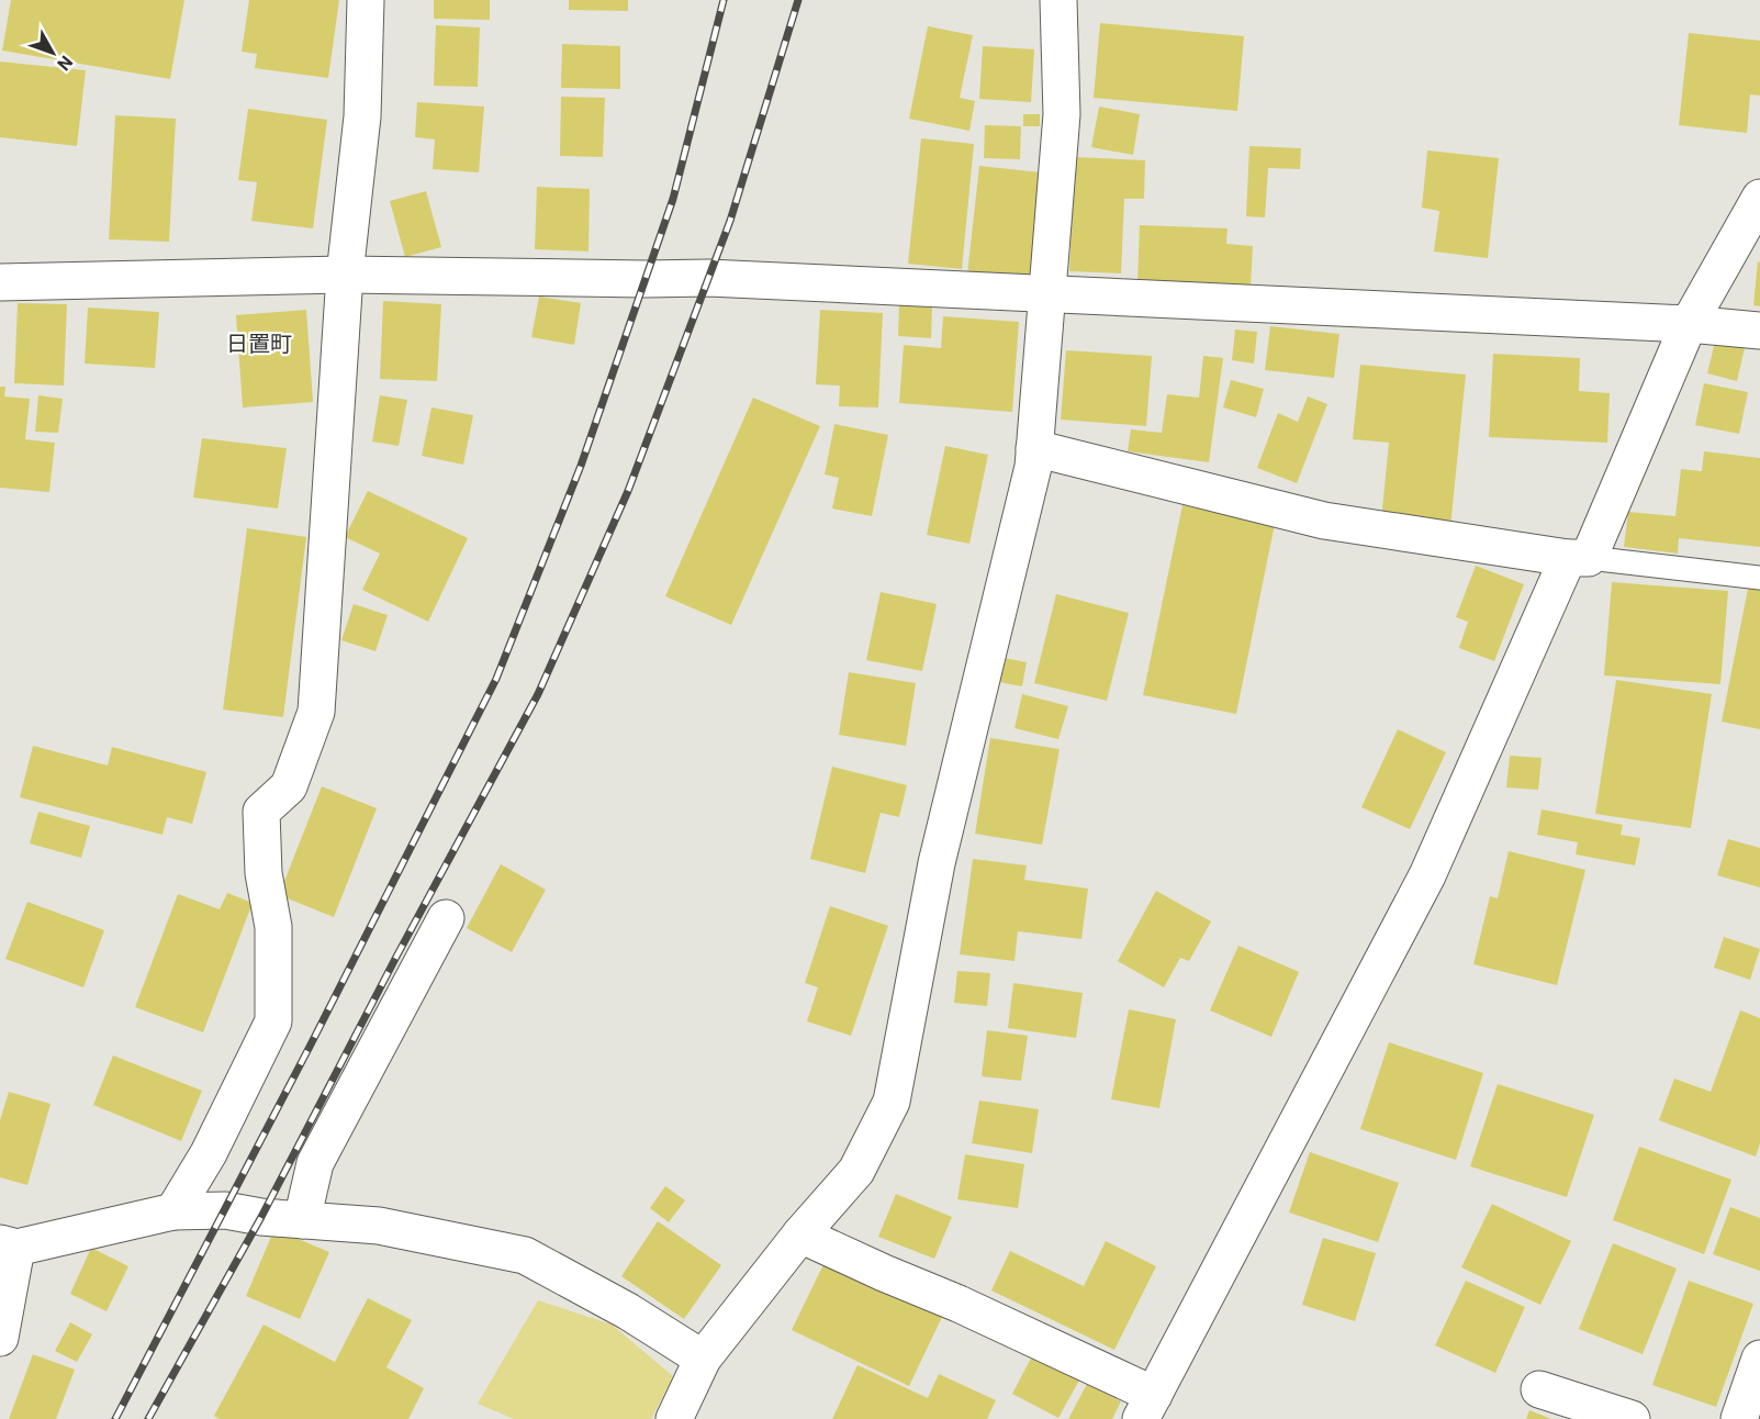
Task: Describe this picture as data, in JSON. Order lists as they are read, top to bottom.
{
  "districts": ["日置町"],
  "north": "bottom right"
}
